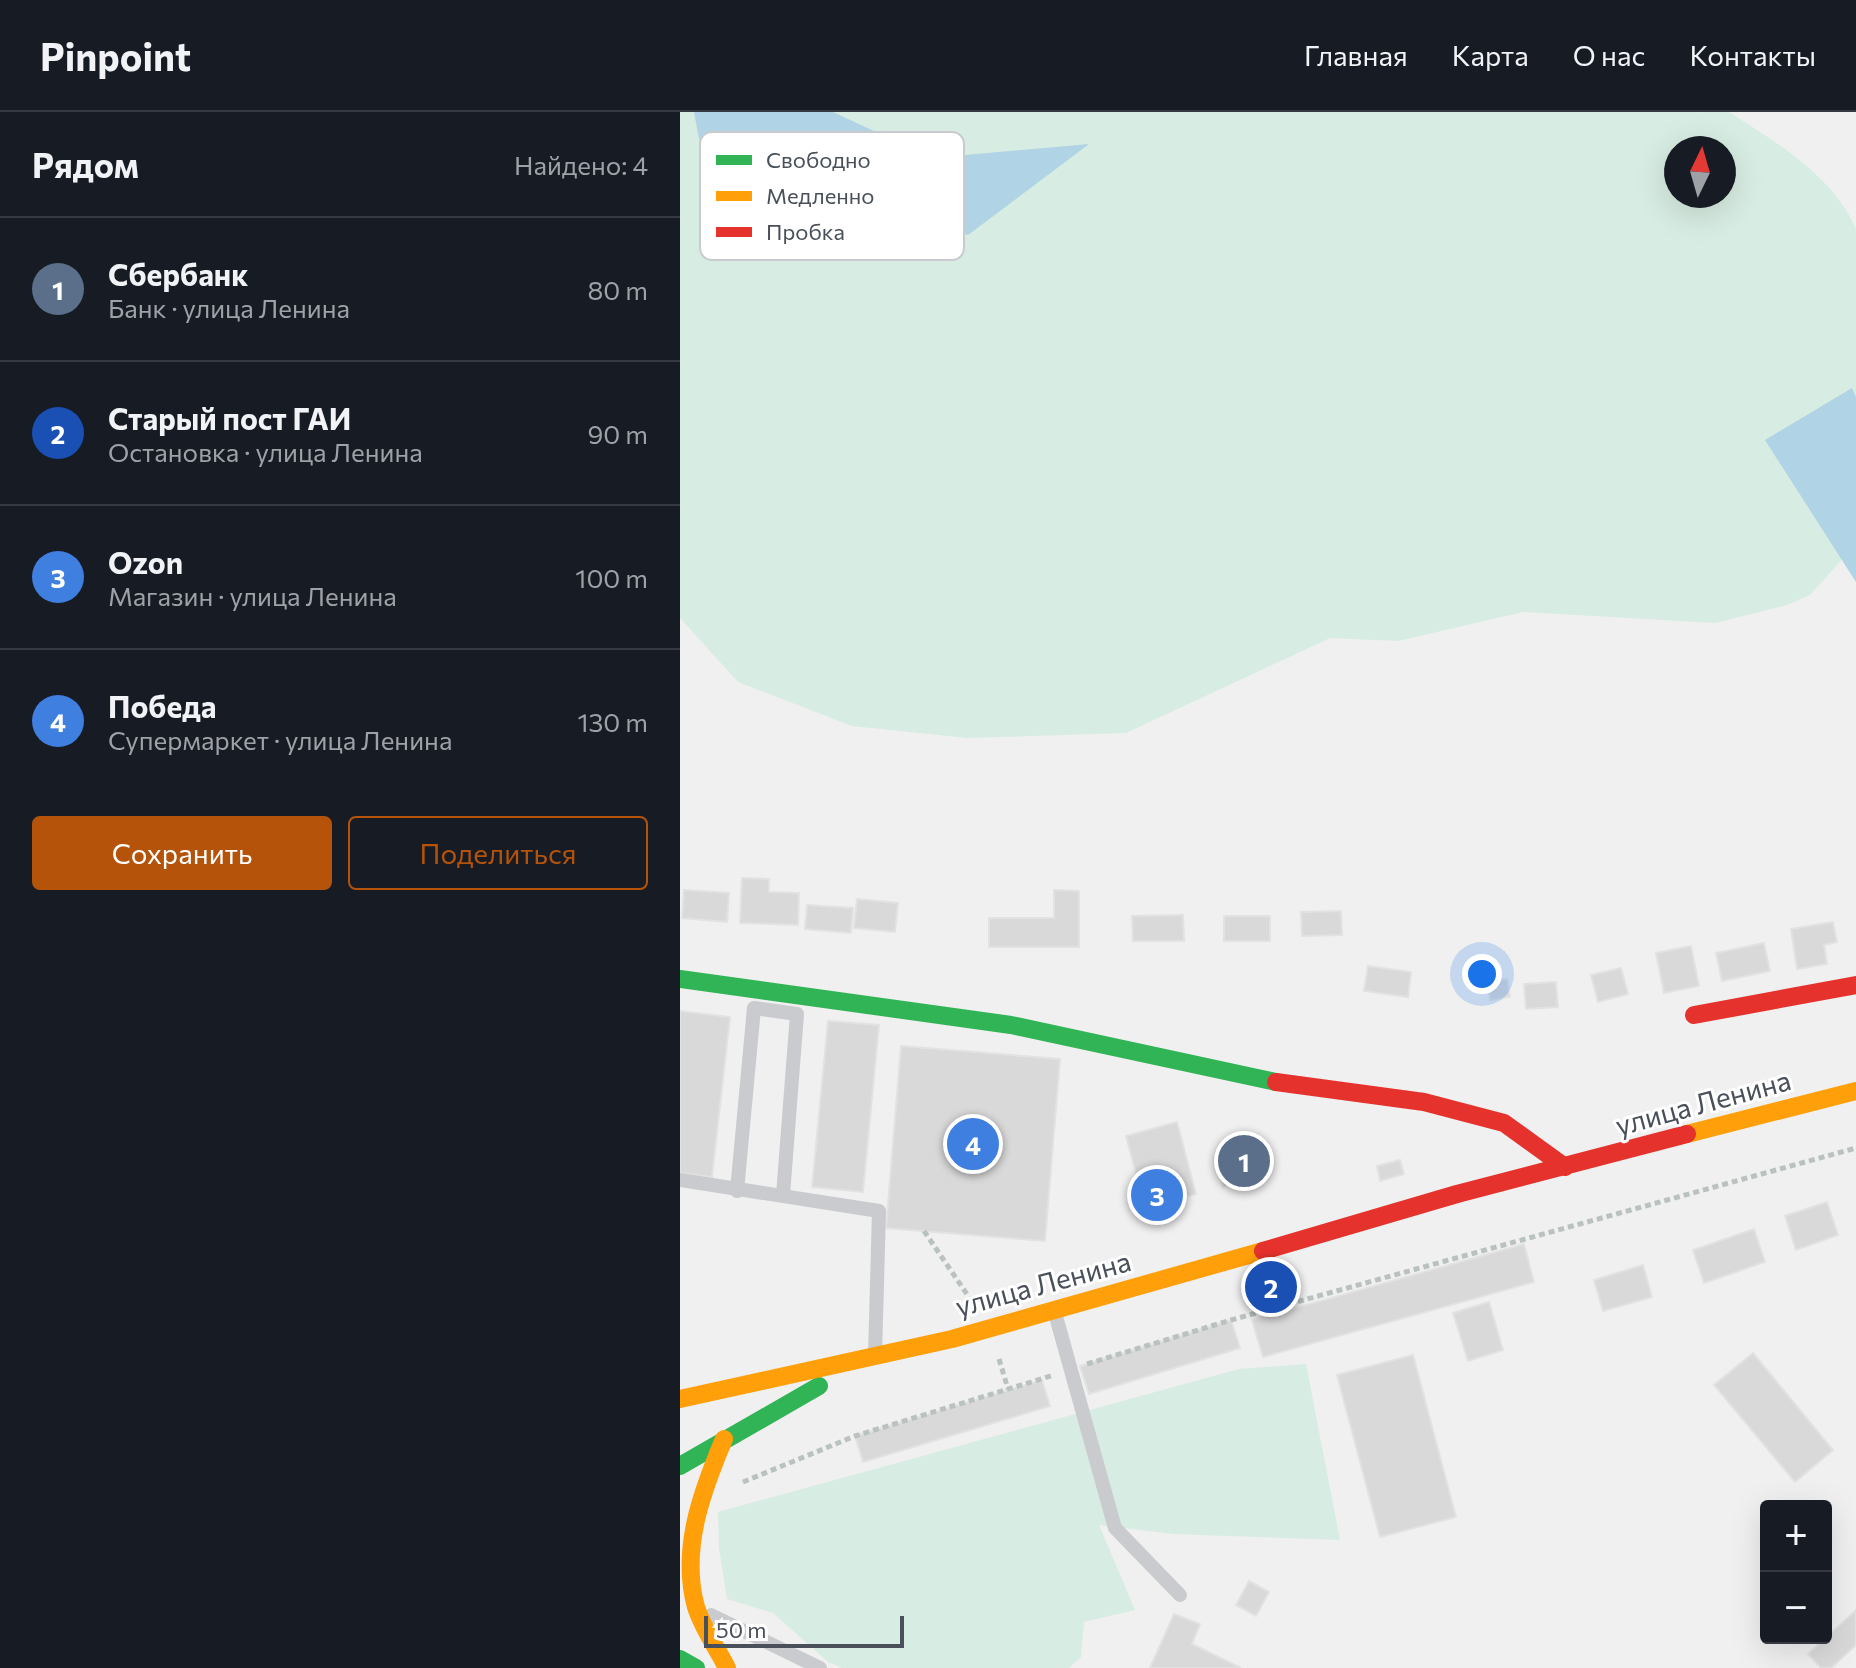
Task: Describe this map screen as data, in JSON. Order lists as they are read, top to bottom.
{
  "streets": {
    "main road": ["улица Ленина"]
  },
  "legend": ["Свободно", "Медленно", "Пробка"],
  "scale_bar": "50 m",
  "north": "top",
  "page": {
    "header": "Pinpoint",
    "nav": [
      "Главная",
      "Карта",
      "О нас",
      "Контакты"
    ],
    "heading": ["Рядом", "Найдено: 4"],
    "list": [
      {
        "mark": "1",
        "name": "Сбербанк",
        "note": "Банк · улица Ленина",
        "value": "80 m"
      },
      {
        "mark": "2",
        "name": "Старый пост ГАИ",
        "note": "Остановка · улица Ленина",
        "value": "90 m"
      },
      {
        "mark": "3",
        "name": "Ozon",
        "note": "Магазин · улица Ленина",
        "value": "100 m"
      },
      {
        "mark": "4",
        "name": "Победа",
        "note": "Супермаркет · улица Ленина",
        "value": "130 m"
      }
    ],
    "buttons": ["Сохранить", "Поделиться"],
    "pins": [
      "4",
      "1",
      "3",
      "2"
    ],
    "map_buttons": ["+", "−"],
    "scale": "50 m"
  }
}
